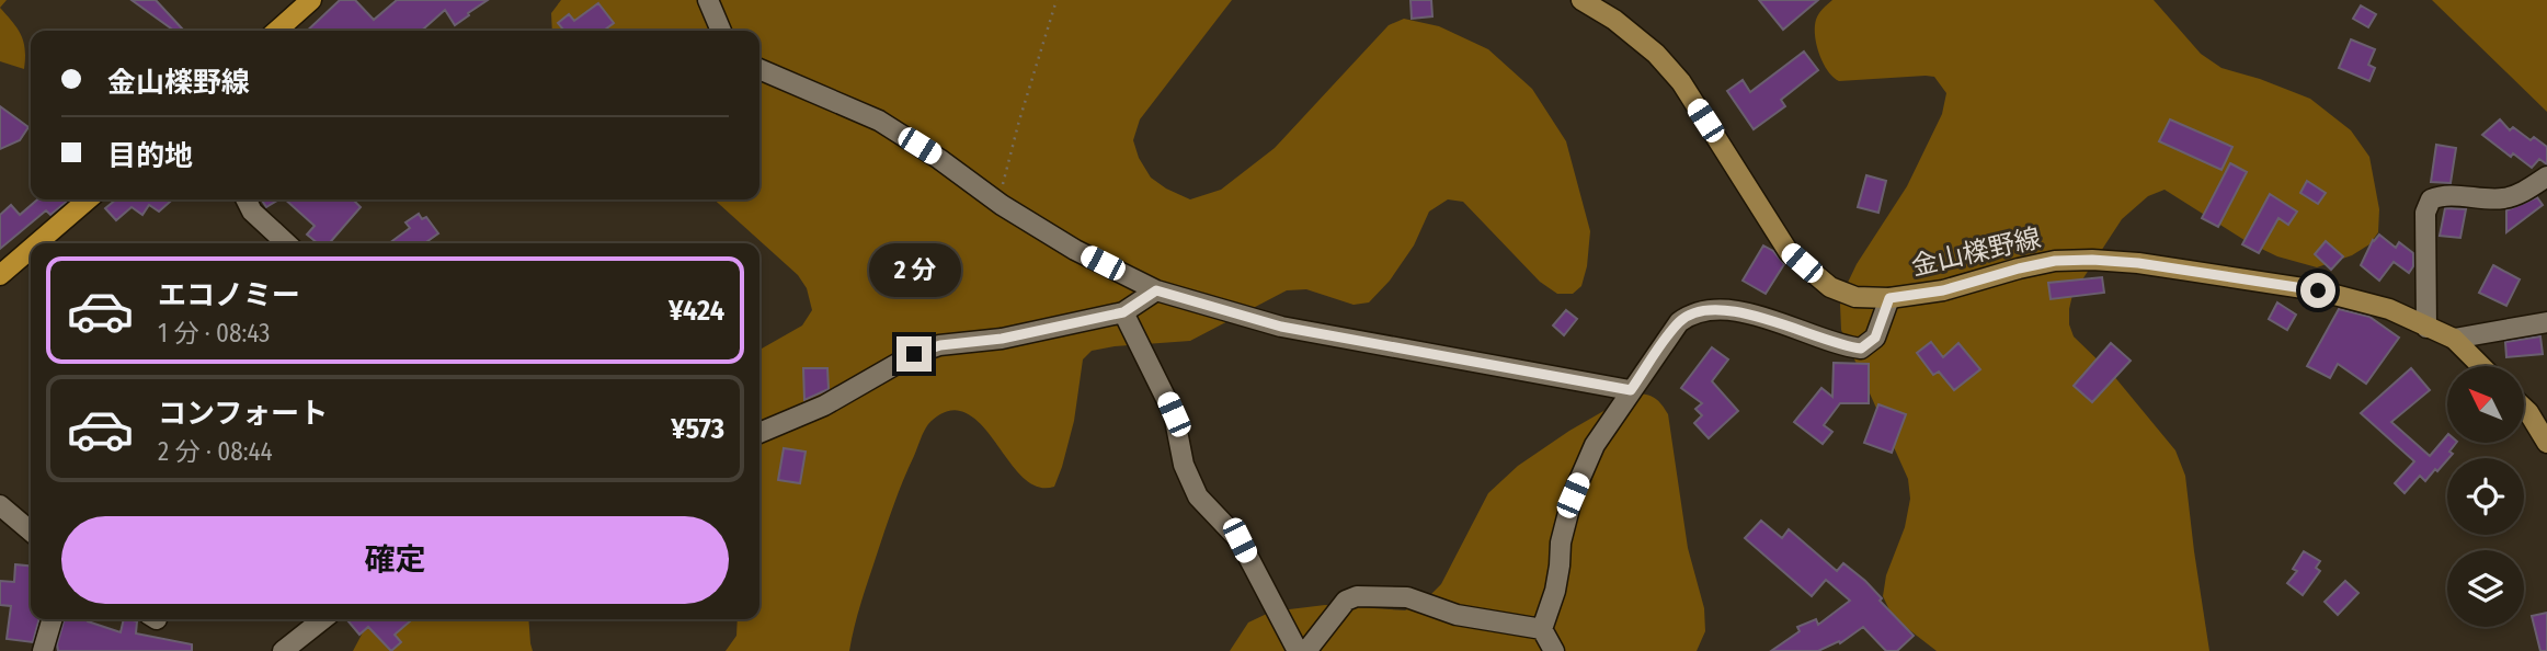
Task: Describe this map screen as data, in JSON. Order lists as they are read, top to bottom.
{
  "streets": {
    "main road": ["金山檪野線"]
  },
  "north": "top left",
  "page": {
    "banner": ["金山檪野線", "目的地"],
    "bubble": "2 分",
    "list": [
      {
        "name": "エコノミー",
        "note": "1 分 · 08:43",
        "value": "¥424"
      },
      {
        "name": "コンフォート",
        "note": "2 分 · 08:44",
        "value": "¥573"
      }
    ],
    "buttons": "確定"
  }
}
